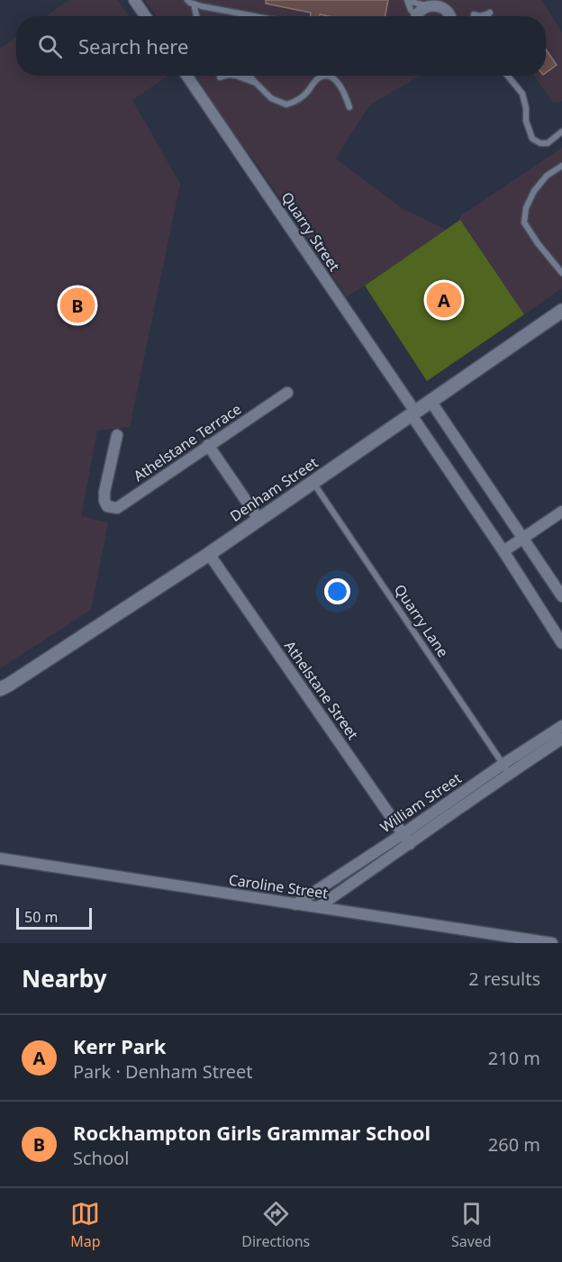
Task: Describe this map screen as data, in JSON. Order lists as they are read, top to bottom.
{
  "streets": {
    "street": [
      "Quarry Street",
      "Athelstane Terrace",
      "Denham Street",
      "Athelstane Street",
      "William Street",
      "Caroline Street"
    ],
    "lane": ["Quarry Lane"]
  },
  "crossings": [
    ["Quarry Street", "Denham Street"],
    ["Denham Street", "Quarry Lane"],
    ["Denham Street", "Athelstane Street"],
    ["Quarry Lane", "William Street"],
    ["Athelstane Street", "William Street"],
    ["William Street", "Caroline Street"]
  ],
  "scale_bar": "50 m",
  "page": {
    "search": "Search here",
    "pins": ["A", "B"],
    "scale": "50 m",
    "heading": ["Nearby", "2 results"],
    "list": [
      {
        "mark": "A",
        "name": "Kerr Park",
        "note": "Park · Denham Street",
        "value": "210 m"
      },
      {
        "mark": "B",
        "name": "Rockhampton Girls Grammar School",
        "note": "School",
        "value": "260 m"
      }
    ],
    "nav": ["Map", "Directions", "Saved"]
  }
}
